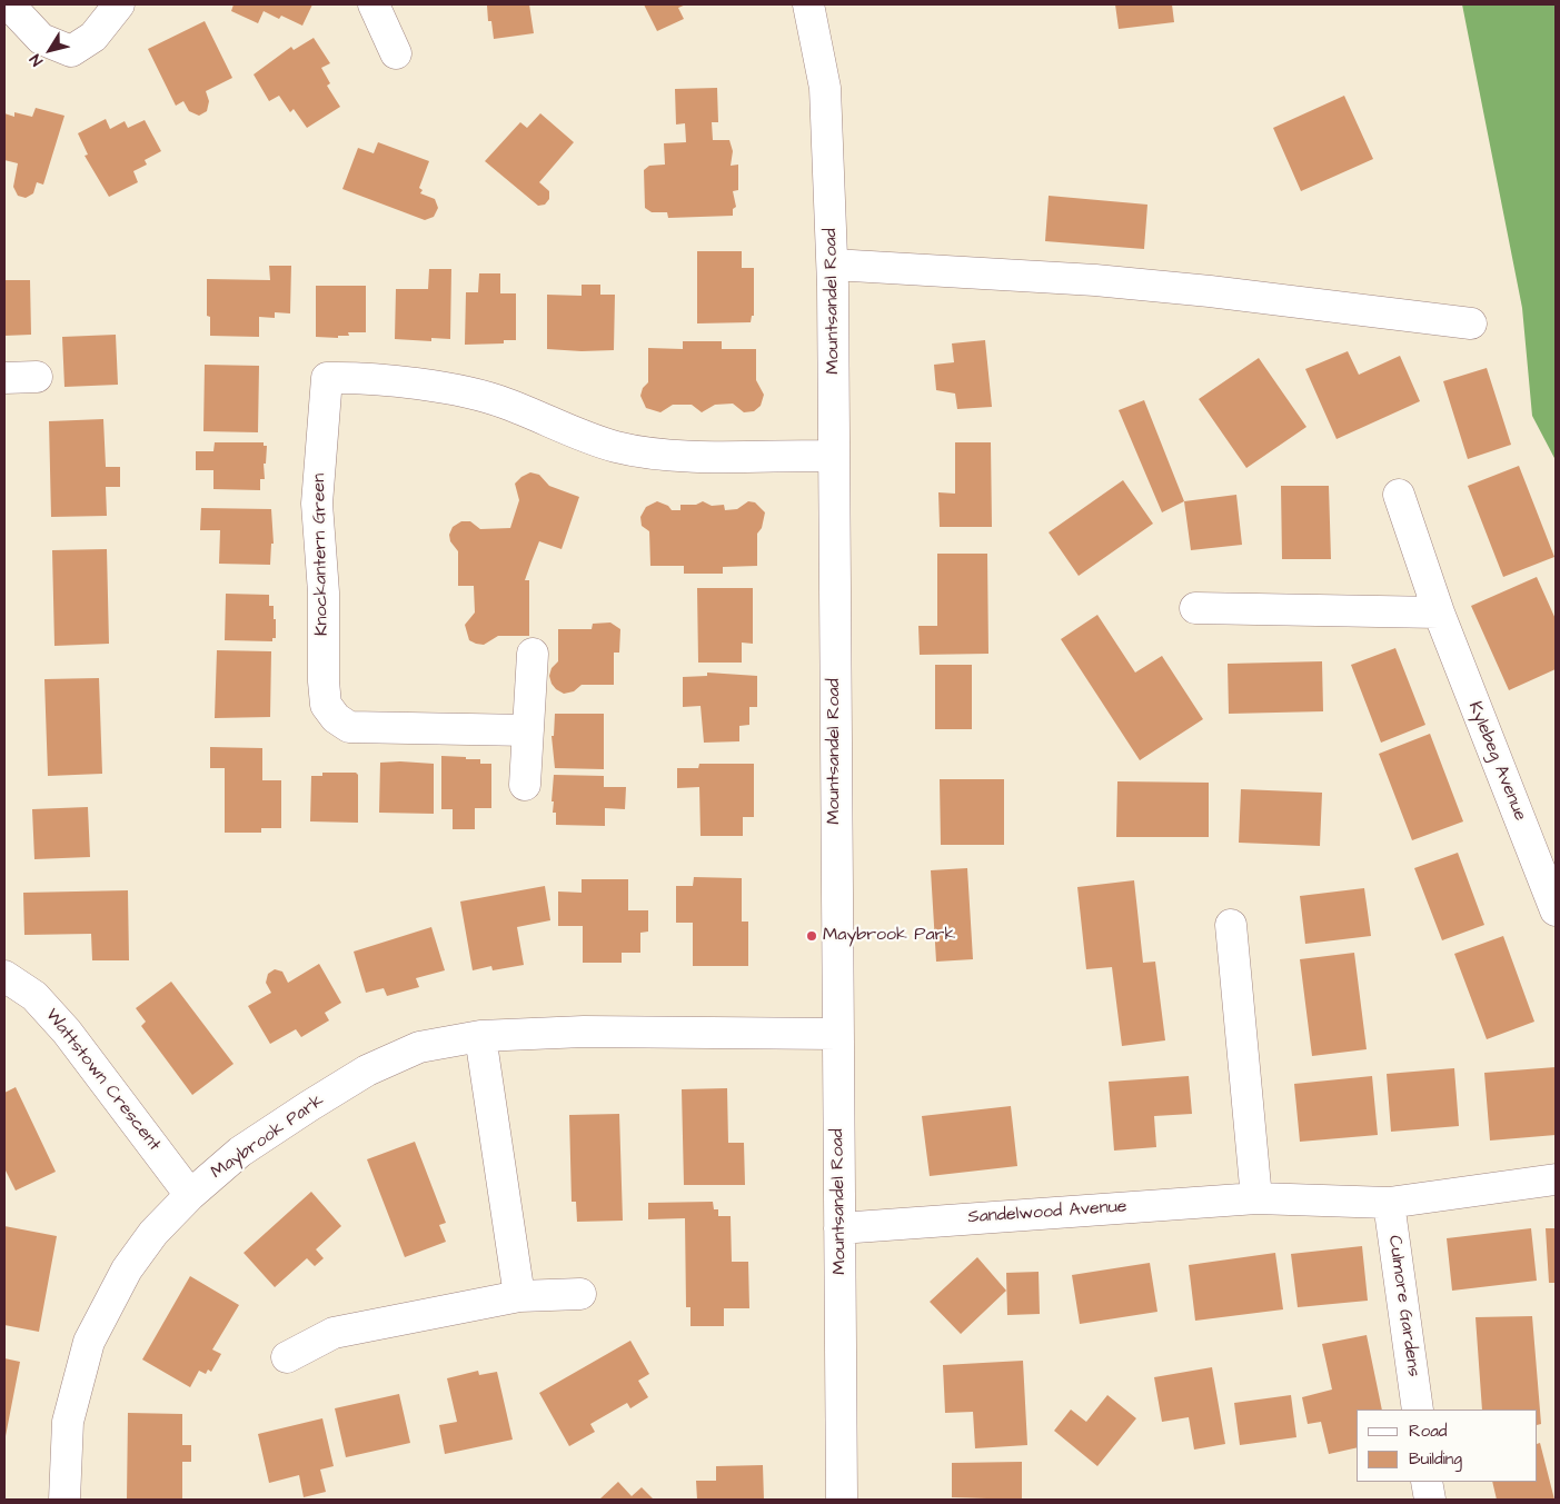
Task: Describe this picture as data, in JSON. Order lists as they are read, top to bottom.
{
  "streets": {
    "street": [
      "Mountsandel Road",
      "Knockantern Green",
      "Kylebeg Avenue",
      "Wattstown Crescent",
      "Maybrook Park",
      "Sandelwood Avenue",
      "Culmore Gardens"
    ]
  },
  "crossings": [
    ["Mountsandel Road", "Knockantern Green"],
    ["Mountsandel Road", "Maybrook Park"],
    ["Mountsandel Road", "Sandelwood Avenue"],
    ["Wattstown Crescent", "Maybrook Park"],
    ["Sandelwood Avenue", "Culmore Gardens"]
  ],
  "places": ["Maybrook Park"],
  "legend": ["Road", "Building"],
  "north": "bottom left"
}
